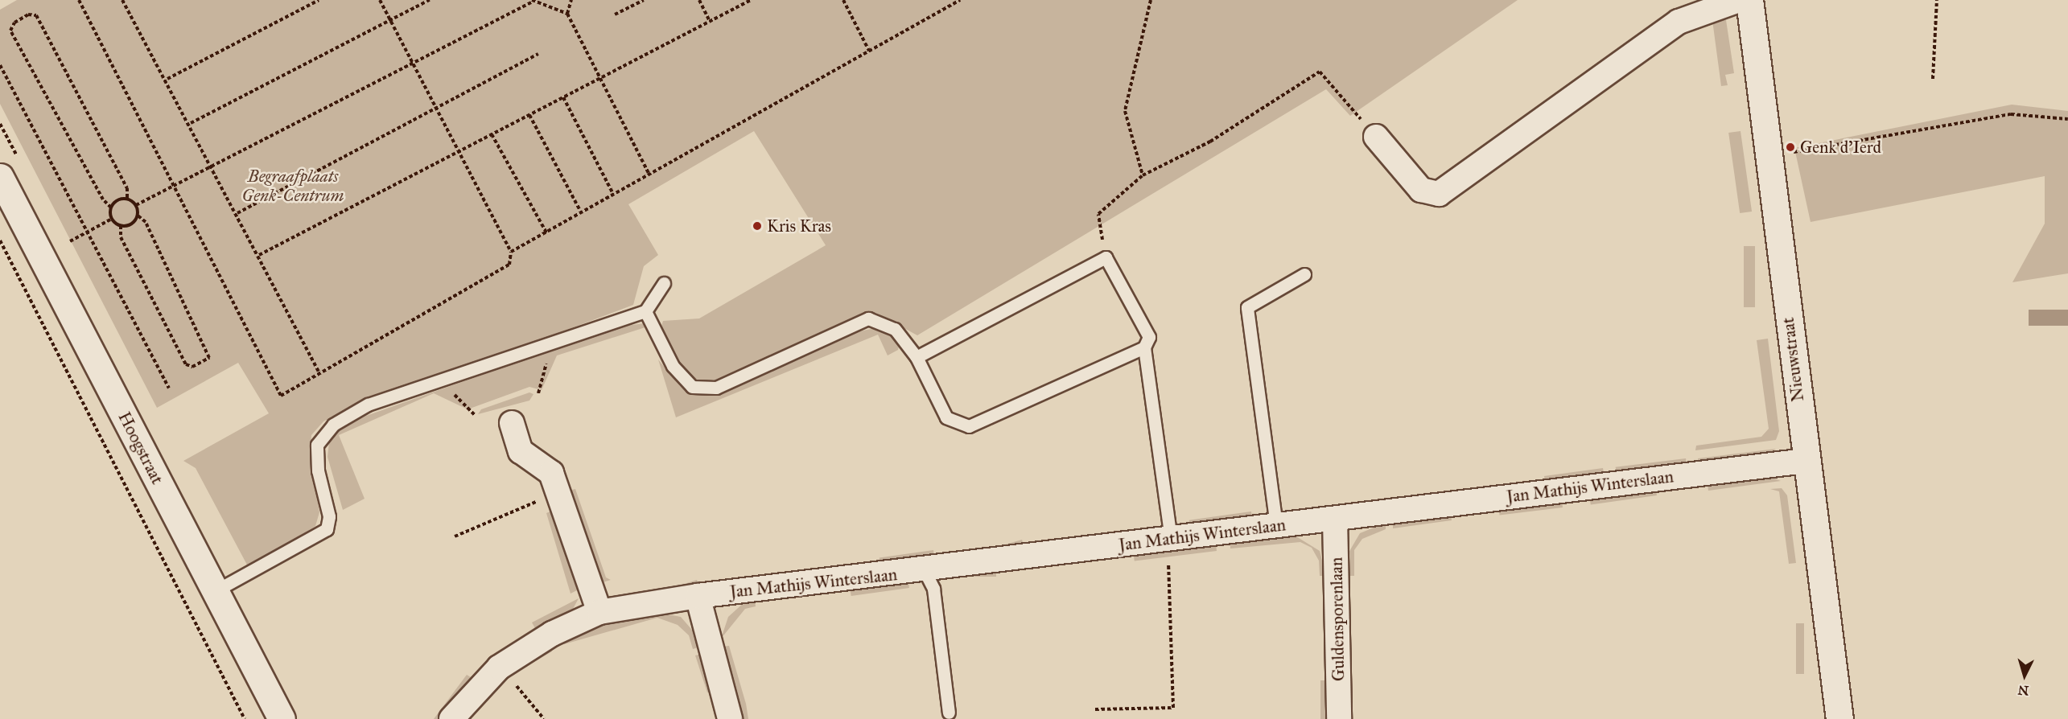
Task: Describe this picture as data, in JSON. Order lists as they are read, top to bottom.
{
  "streets": {
    "street": [
      "Nieuwstraat",
      "Hoogstraat",
      "Jan Mathijs Winterslaan",
      "Guldensporenlaan"
    ]
  },
  "crossings": [
    ["Nieuwstraat", "Jan Mathijs Winterslaan"],
    ["Jan Mathijs Winterslaan", "Guldensporenlaan"]
  ],
  "parks": ["Begraafplaats Genk-Centrum"],
  "places": ["Genk d'Ierd", "Kris Kras"],
  "north": "bottom"
}
